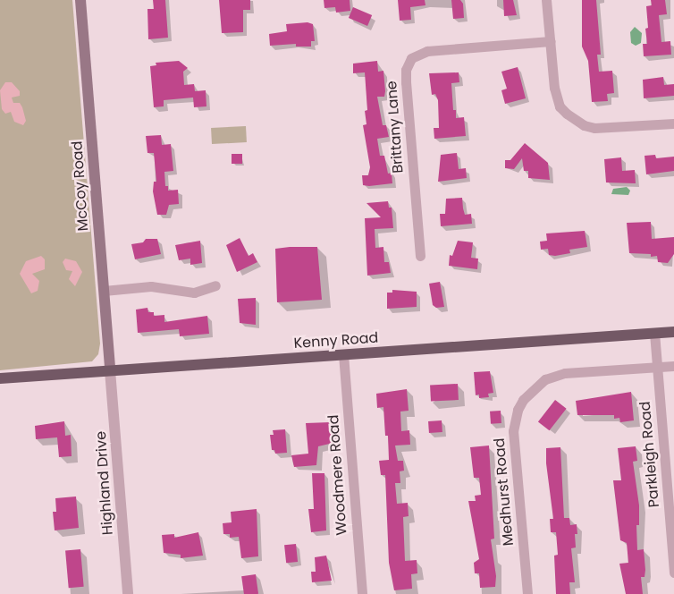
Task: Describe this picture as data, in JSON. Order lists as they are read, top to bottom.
{
  "streets": {
    "main road": ["McCoy Road", "Kenny Road"],
    "street": [
      "Brittany Lane",
      "Parkleigh Road",
      "Woodmere Road",
      "Highland Drive",
      "Medhurst Road"
    ]
  },
  "crossings": [
    ["McCoy Road", "Kenny Road"],
    ["McCoy Road", "Highland Drive"],
    ["Kenny Road", "Parkleigh Road"],
    ["Kenny Road", "Woodmere Road"],
    ["Kenny Road", "Highland Drive"],
    ["Parkleigh Road", "Medhurst Road"]
  ]
}
